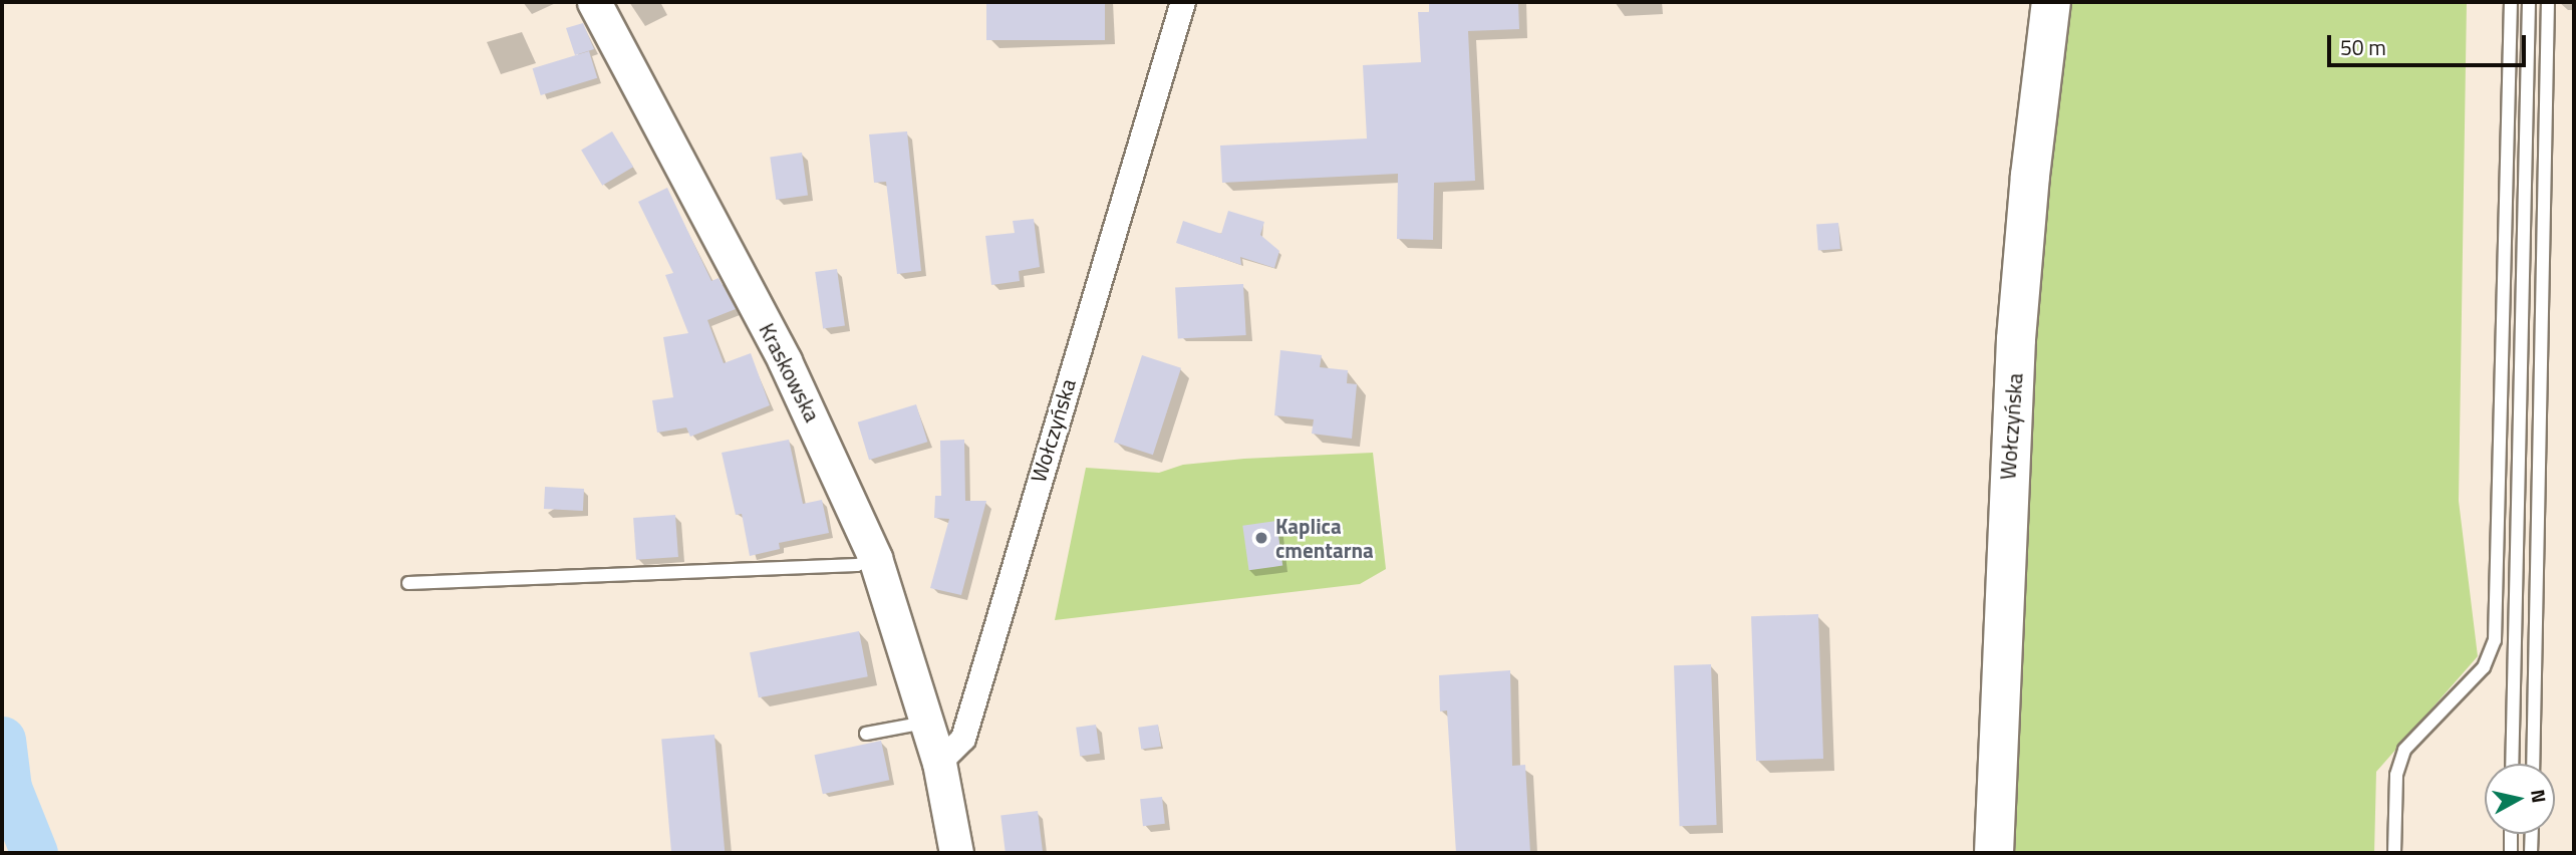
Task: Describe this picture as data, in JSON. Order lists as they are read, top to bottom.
{
  "streets": {
    "main road": ["Wołczyńska"],
    "street": ["Kraskowska"]
  },
  "crossings": [
    ["Kraskowska", "Wołczyńska"]
  ],
  "places": ["Kaplica cmentarna"],
  "scale_bar": "50 m",
  "north": "right"
}
